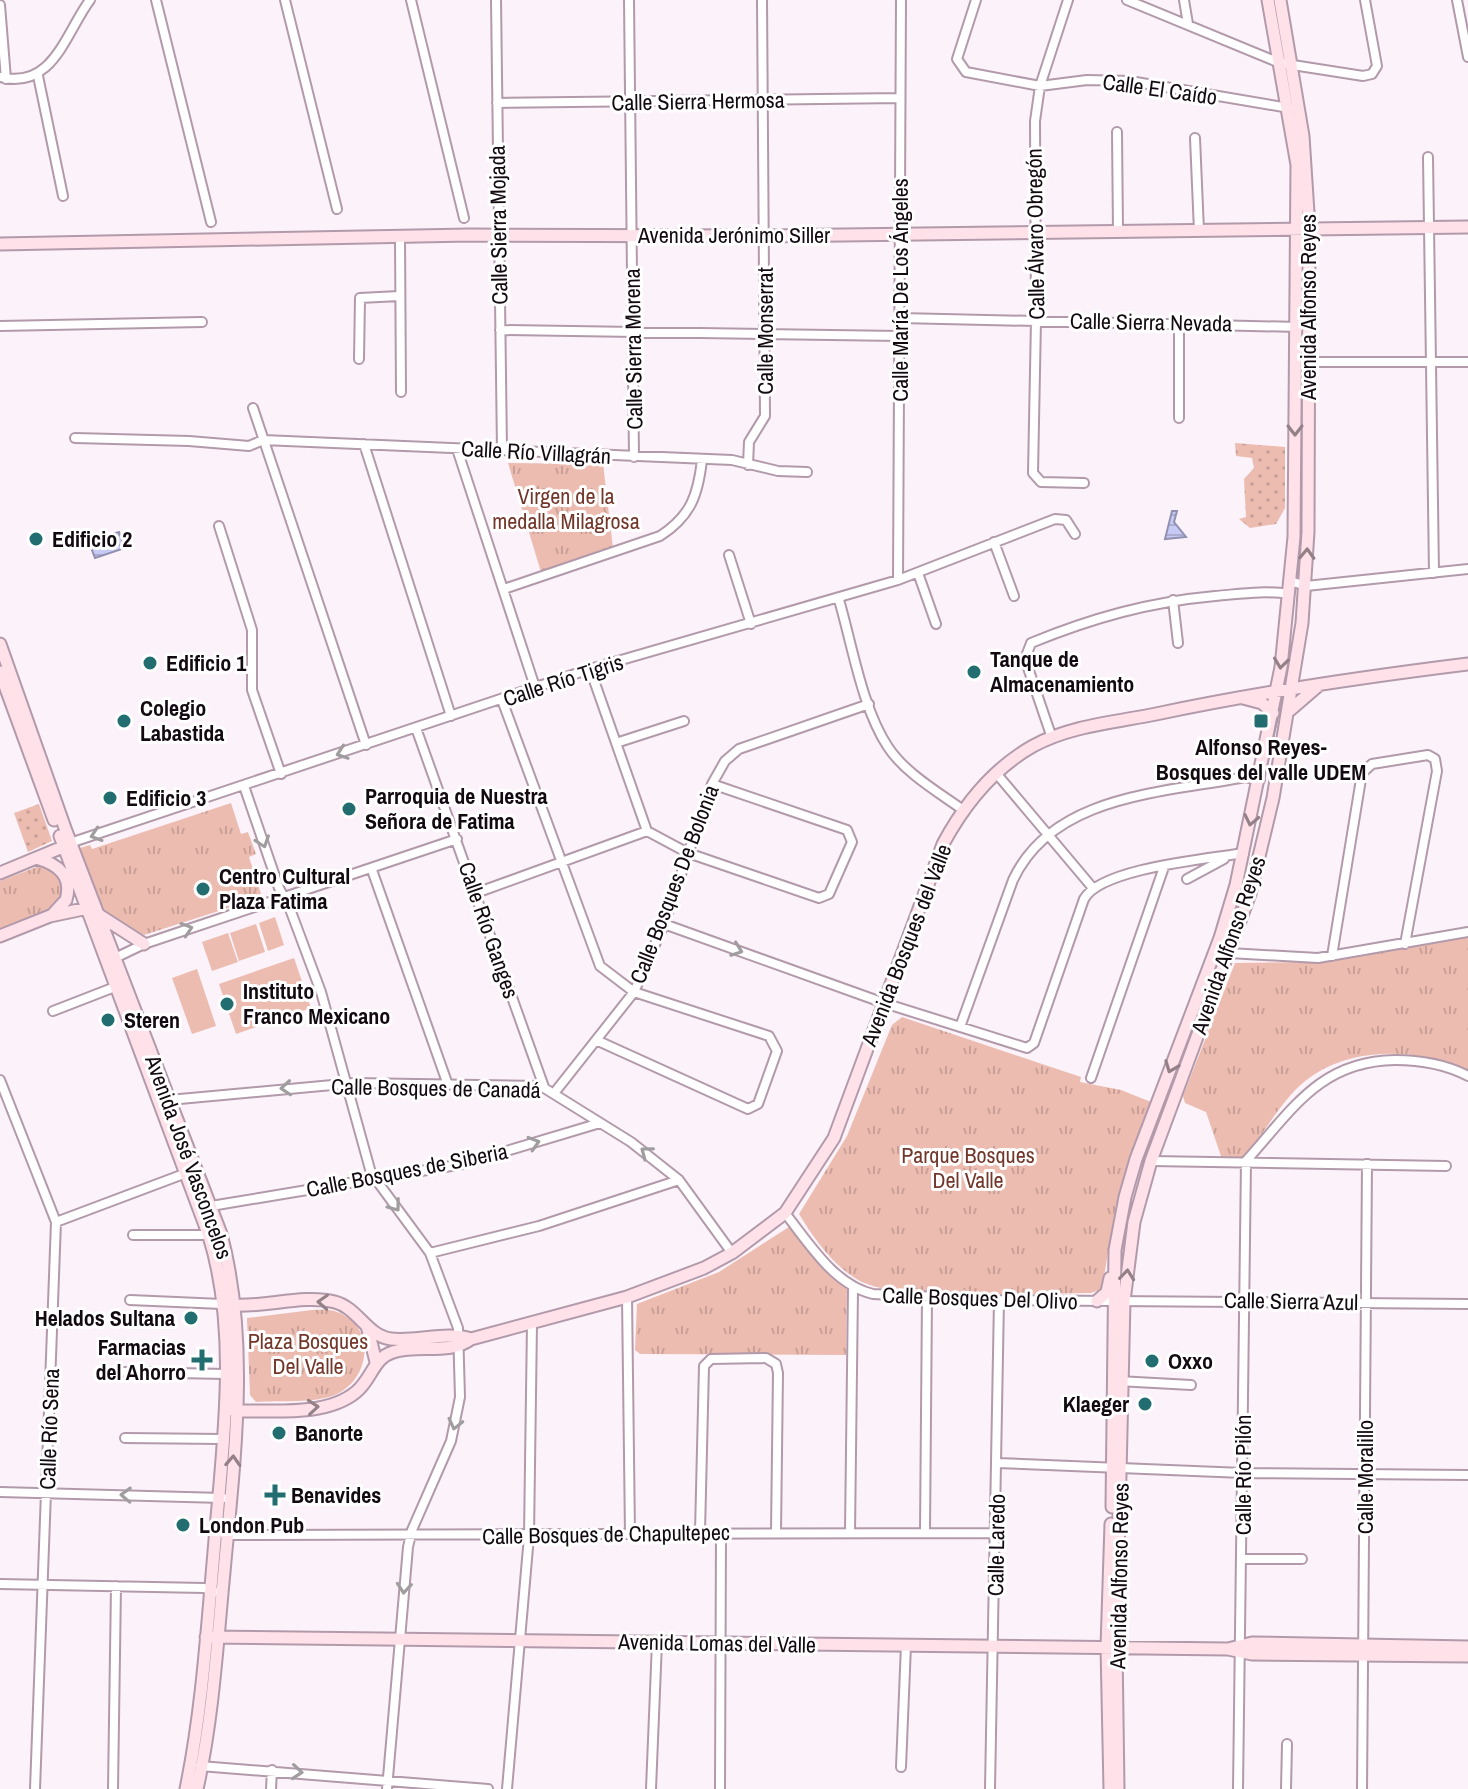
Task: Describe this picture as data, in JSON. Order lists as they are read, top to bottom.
{
  "streets": {
    "main road": [
      "Avenida Jerónimo Siller",
      "Avenida Alfonso Reyes",
      "Avenida Bosques del Valle",
      "Avenida José Vasconcelos",
      "Avenida Lomas del Valle"
    ],
    "street": [
      "Calle El Caído",
      "Calle Sierra Hermosa",
      "Calle Sierra Mojada",
      "Calle Álvaro Obregón",
      "Calle María De Los Ángeles",
      "Calle Sierra Nevada",
      "Calle Monserrat",
      "Calle Sierra Morena",
      "Calle Río Villagrán",
      "Calle Río Tigris",
      "Calle Bosques De Bolonia",
      "Calle Río Ganges",
      "Calle Bosques de Canadá",
      "Calle Bosques de Siberia",
      "Calle Bosques Del Olivo",
      "Calle Sierra Azul",
      "Calle Río Sena",
      "Calle Río Pilón",
      "Calle Moralillo",
      "Calle Bosques de Chapultepec",
      "Calle Laredo"
    ]
  },
  "crossings": [
    ["Calle El Caído", "Calle Álvaro Obregón"],
    ["Calle El Caído", "Avenida Alfonso Reyes"],
    ["Calle Sierra Hermosa", "Calle Sierra Mojada"],
    ["Calle Sierra Hermosa", "Calle María De Los Ángeles"],
    ["Calle Sierra Hermosa", "Calle Monserrat"],
    ["Calle Sierra Hermosa", "Calle Sierra Morena"],
    ["Calle Sierra Mojada", "Avenida Jerónimo Siller"],
    ["Calle Sierra Mojada", "Calle Río Villagrán"],
    ["Calle Álvaro Obregón", "Avenida Jerónimo Siller"],
    ["Calle Álvaro Obregón", "Calle Sierra Nevada"],
    ["Avenida Jerónimo Siller", "Calle María De Los Ángeles"],
    ["Avenida Jerónimo Siller", "Avenida Alfonso Reyes"],
    ["Avenida Jerónimo Siller", "Calle Monserrat"],
    ["Avenida Jerónimo Siller", "Calle Sierra Morena"],
    ["Calle María De Los Ángeles", "Calle Sierra Nevada"],
    ["Calle María De Los Ángeles", "Calle Río Tigris"],
    ["Avenida Alfonso Reyes", "Calle Sierra Nevada"],
    ["Avenida Alfonso Reyes", "Avenida Bosques del Valle"],
    ["Avenida Alfonso Reyes", "Calle Bosques Del Olivo"],
    ["Avenida Alfonso Reyes", "Calle Sierra Azul"],
    ["Avenida Alfonso Reyes", "Avenida Lomas del Valle"],
    ["Calle Monserrat", "Calle Río Villagrán"],
    ["Calle Sierra Morena", "Calle Río Villagrán"],
    ["Calle Río Tigris", "Calle Río Ganges"],
    ["Calle Río Tigris", "Avenida José Vasconcelos"],
    ["Calle Bosques De Bolonia", "Calle Bosques de Canadá"],
    ["Calle Río Ganges", "Calle Bosques de Canadá"],
    ["Avenida Bosques del Valle", "Calle Bosques de Canadá"],
    ["Avenida Bosques del Valle", "Avenida José Vasconcelos"],
    ["Avenida Bosques del Valle", "Calle Bosques Del Olivo"],
    ["Calle Bosques de Canadá", "Avenida José Vasconcelos"],
    ["Calle Bosques de Canadá", "Calle Bosques de Siberia"],
    ["Avenida José Vasconcelos", "Calle Bosques de Siberia"],
    ["Avenida José Vasconcelos", "Calle Bosques de Chapultepec"],
    ["Avenida José Vasconcelos", "Avenida Lomas del Valle"],
    ["Calle Bosques Del Olivo", "Calle Sierra Azul"],
    ["Calle Bosques Del Olivo", "Calle Laredo"],
    ["Calle Sierra Azul", "Calle Río Pilón"],
    ["Calle Sierra Azul", "Calle Moralillo"],
    ["Calle Río Pilón", "Avenida Lomas del Valle"],
    ["Calle Moralillo", "Avenida Lomas del Valle"],
    ["Calle Bosques de Chapultepec", "Calle Laredo"],
    ["Calle Laredo", "Avenida Lomas del Valle"]
  ],
  "one_way": ["Calle Bosques de Siberia"],
  "parks": ["Virgen de la medalla Milagrosa", "Parque Bosques Del Valle", "Plaza Bosques Del Valle"],
  "places": {
    "other": [
      "Edificio 2",
      "Edificio 1",
      "Tanque de Almacenamiento",
      "Colegio Labastida",
      "Edificio 3",
      "Parroquia de Nuestra Señora de Fatima",
      "Centro Cultural Plaza Fatima",
      "Instituto Franco Mexicano",
      "Steren",
      "Helados Sultana",
      "Oxxo",
      "Klaeger",
      "Banorte",
      "London Pub"
    ],
    "transit": ["Alfonso Reyes- Bosques del valle UDEM"],
    "health": ["Farmacias del Ahorro", "Benavides"]
  }
}
